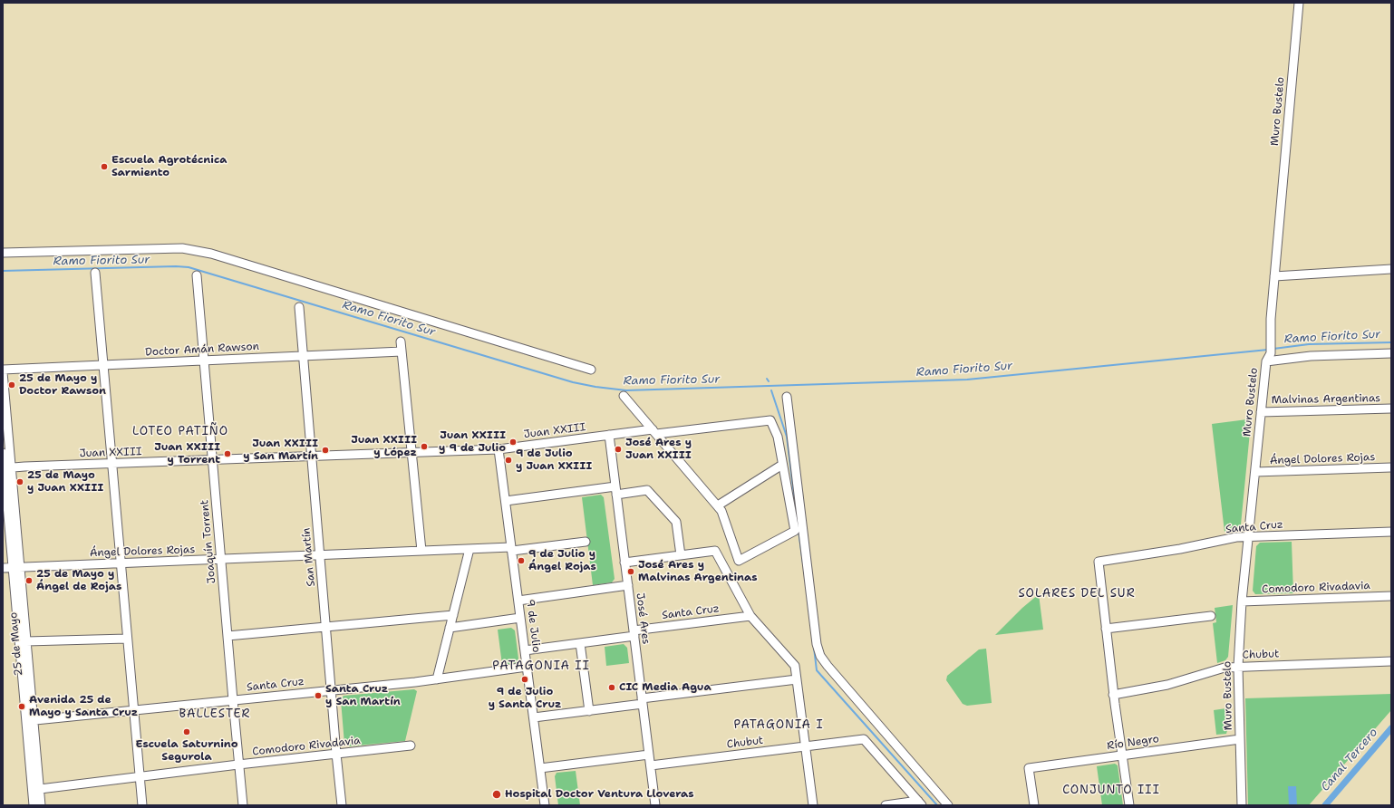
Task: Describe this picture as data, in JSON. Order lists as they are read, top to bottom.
{
  "streets": {
    "street": [
      "Muro Bustelo",
      "Doctor Amán Rawson",
      "Malvinas Argentinas",
      "Juan XXIII",
      "Ángel Dolores Rojas",
      "Santa Cruz",
      "Joaquín Torrent",
      "San Martín",
      "Comodoro Rivadavia",
      "José Ares",
      "9 de Julio",
      "25 de Mayo",
      "Chubut",
      "Río Negro"
    ]
  },
  "crossings": [
    ["Muro Bustelo", "Malvinas Argentinas"],
    ["Muro Bustelo", "Ángel Dolores Rojas"],
    ["Muro Bustelo", "Santa Cruz"],
    ["Muro Bustelo", "Comodoro Rivadavia"],
    ["Muro Bustelo", "Chubut"],
    ["Muro Bustelo", "Río Negro"],
    ["Doctor Amán Rawson", "Joaquín Torrent"],
    ["Doctor Amán Rawson", "San Martín"],
    ["Doctor Amán Rawson", "25 de Mayo"],
    ["Juan XXIII", "Joaquín Torrent"],
    ["Juan XXIII", "San Martín"],
    ["Juan XXIII", "José Ares"],
    ["Juan XXIII", "9 de Julio"],
    ["Juan XXIII", "25 de Mayo"],
    ["Ángel Dolores Rojas", "Joaquín Torrent"],
    ["Ángel Dolores Rojas", "San Martín"],
    ["Ángel Dolores Rojas", "9 de Julio"],
    ["Ángel Dolores Rojas", "25 de Mayo"],
    ["Santa Cruz", "Joaquín Torrent"],
    ["Santa Cruz", "San Martín"],
    ["Santa Cruz", "José Ares"],
    ["Santa Cruz", "9 de Julio"],
    ["Santa Cruz", "25 de Mayo"],
    ["Joaquín Torrent", "Comodoro Rivadavia"],
    ["San Martín", "Comodoro Rivadavia"],
    ["Comodoro Rivadavia", "25 de Mayo"],
    ["José Ares", "Chubut"]
  ],
  "districts": [
    "LOTEO PATIÑO",
    "SOLARES DEL SUR",
    "PATAGONIA II",
    "BALLESTER",
    "PATAGONIA I",
    "CONJUNTO III"
  ],
  "water": ["Ramo Fiorito Sur", "Canal Tercero"],
  "places": [
    "Escuela Agrotécnica Sarmiento",
    "25 de Mayo y Doctor Rawson",
    "Juan XXIII y 9 de Julio",
    "Juan XXIII y López",
    "José Ares y Juan XXIII",
    "Juan XXIII y San Martín",
    "Juan XXIII y Torrent",
    "9 de Julio y Juan XXIII",
    "25 de Mayo y Juan XXIII",
    "9 de Julio y Ángel Rojas",
    "José Ares y Malvinas Argentinas",
    "25 de Mayo y Ángel de Rojas",
    "9 de Julio y Santa Cruz",
    "CIC Media Agua",
    "Santa Cruz y San Martín",
    "Avenida 25 de Mayo y Santa Cruz",
    "Escuela Saturnino Segurola",
    "Hospital Doctor Ventura Lloveras"
  ]
}
